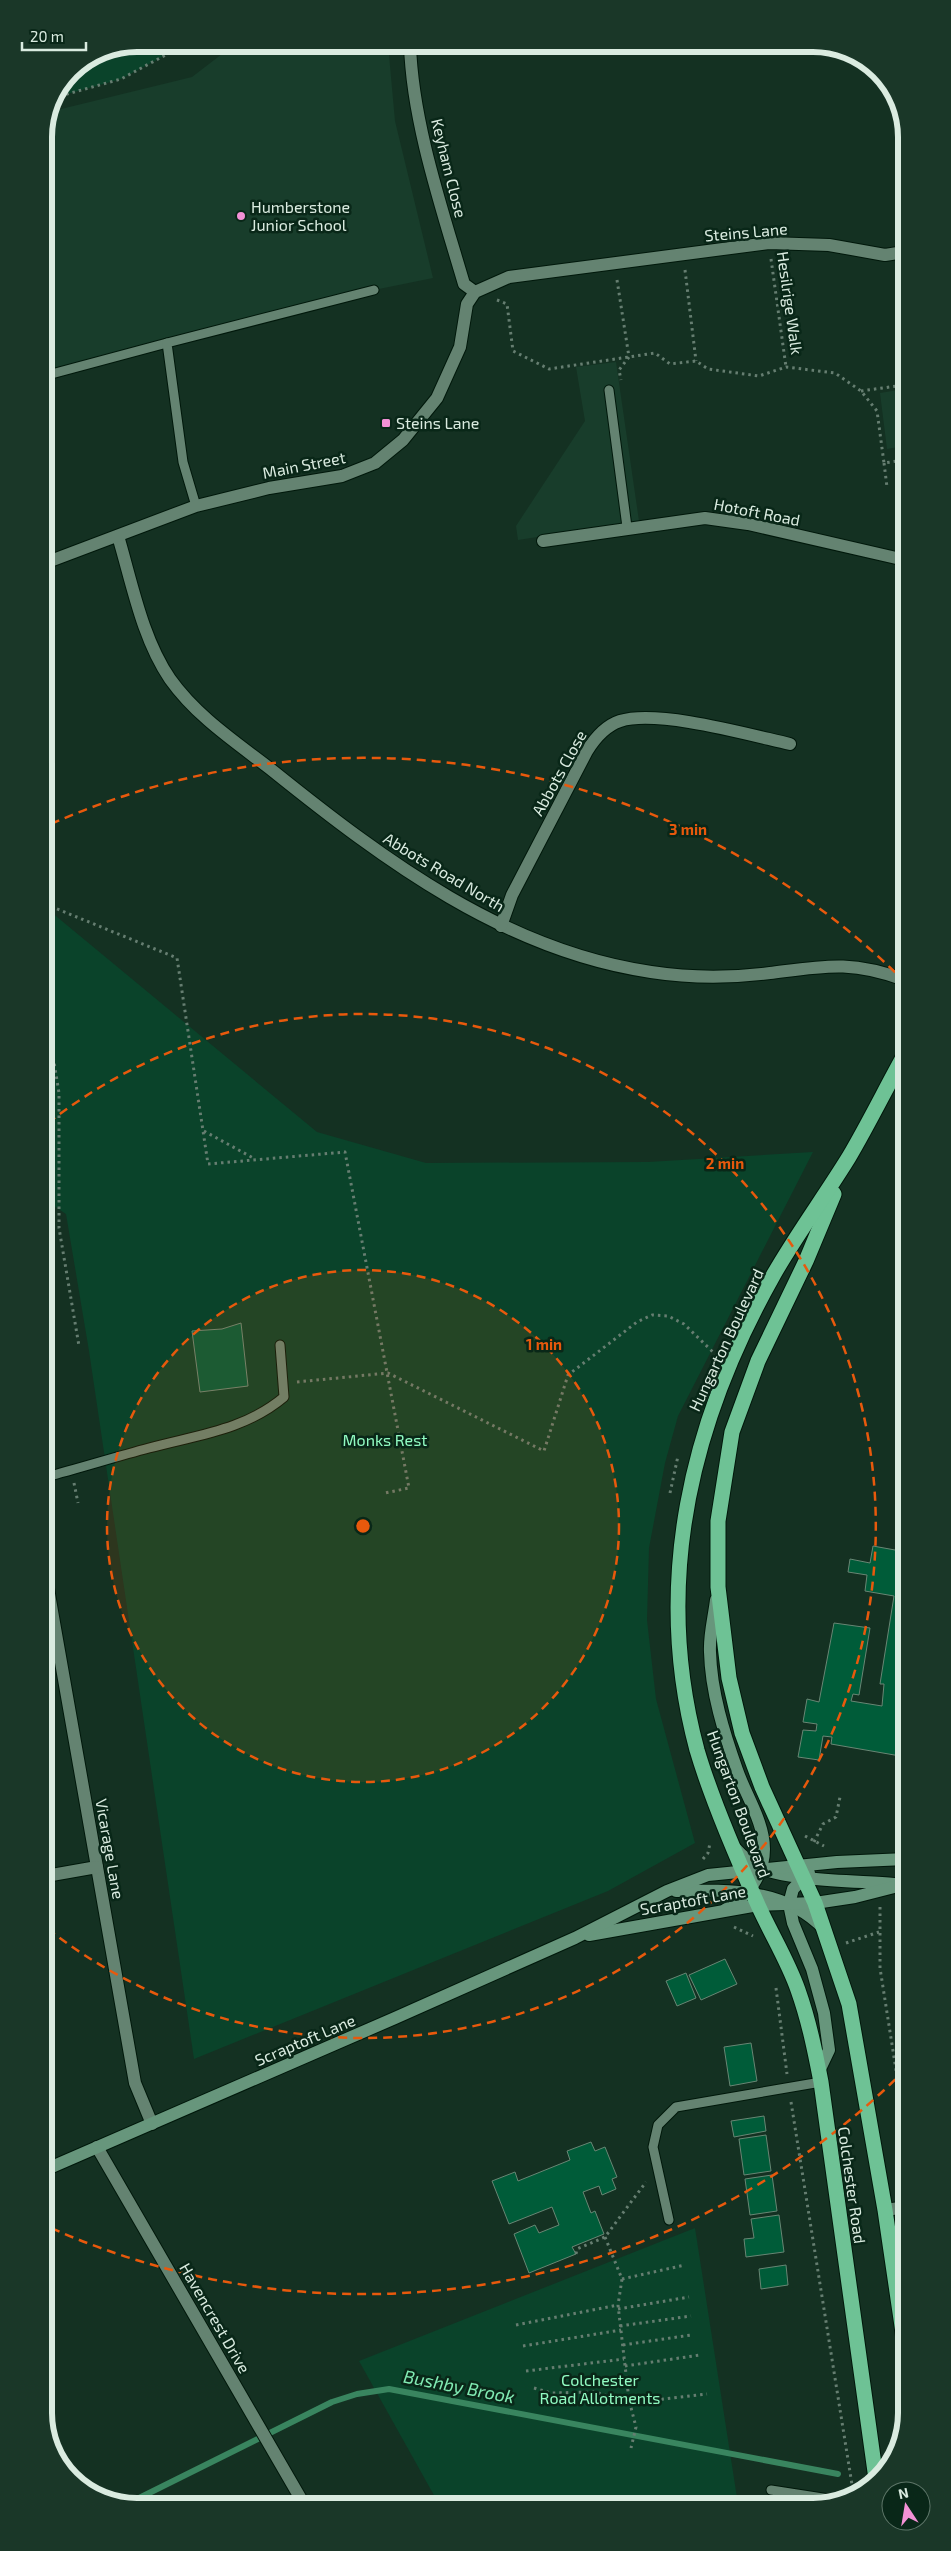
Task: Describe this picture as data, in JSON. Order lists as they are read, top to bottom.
{
  "streets": {
    "highway": ["Hungarton Boulevard", "Colchester Road"],
    "street": [
      "Keyham Close",
      "Steins Lane",
      "Main Street",
      "Hotoft Road",
      "Abbots Close",
      "Abbots Road North",
      "Vicarage Lane",
      "Scraptoft Lane",
      "Havencrest Drive"
    ],
    "path": ["Hesilrige Walk"]
  },
  "crossings": [
    ["Keyham Close", "Steins Lane"],
    ["Keyham Close", "Hesilrige Walk"],
    ["Keyham Close", "Main Street"],
    ["Steins Lane", "Hesilrige Walk"],
    ["Steins Lane", "Main Street"],
    ["Hesilrige Walk", "Main Street"],
    ["Main Street", "Abbots Road North"],
    ["Abbots Close", "Abbots Road North"],
    ["Hungarton Boulevard", "Scraptoft Lane"],
    ["Hungarton Boulevard", "Colchester Road"],
    ["Vicarage Lane", "Scraptoft Lane"],
    ["Scraptoft Lane", "Colchester Road"],
    ["Scraptoft Lane", "Havencrest Drive"]
  ],
  "water": ["Bushby Brook"],
  "parks": ["Monks Rest", "Colchester Road Allotments"],
  "places": {
    "other": ["Humberstone Junior School"],
    "transit": ["Steins Lane"]
  },
  "scale_bar": "20 m",
  "north": "top",
  "rings": ["3 min", "2 min", "1 min"]
}
